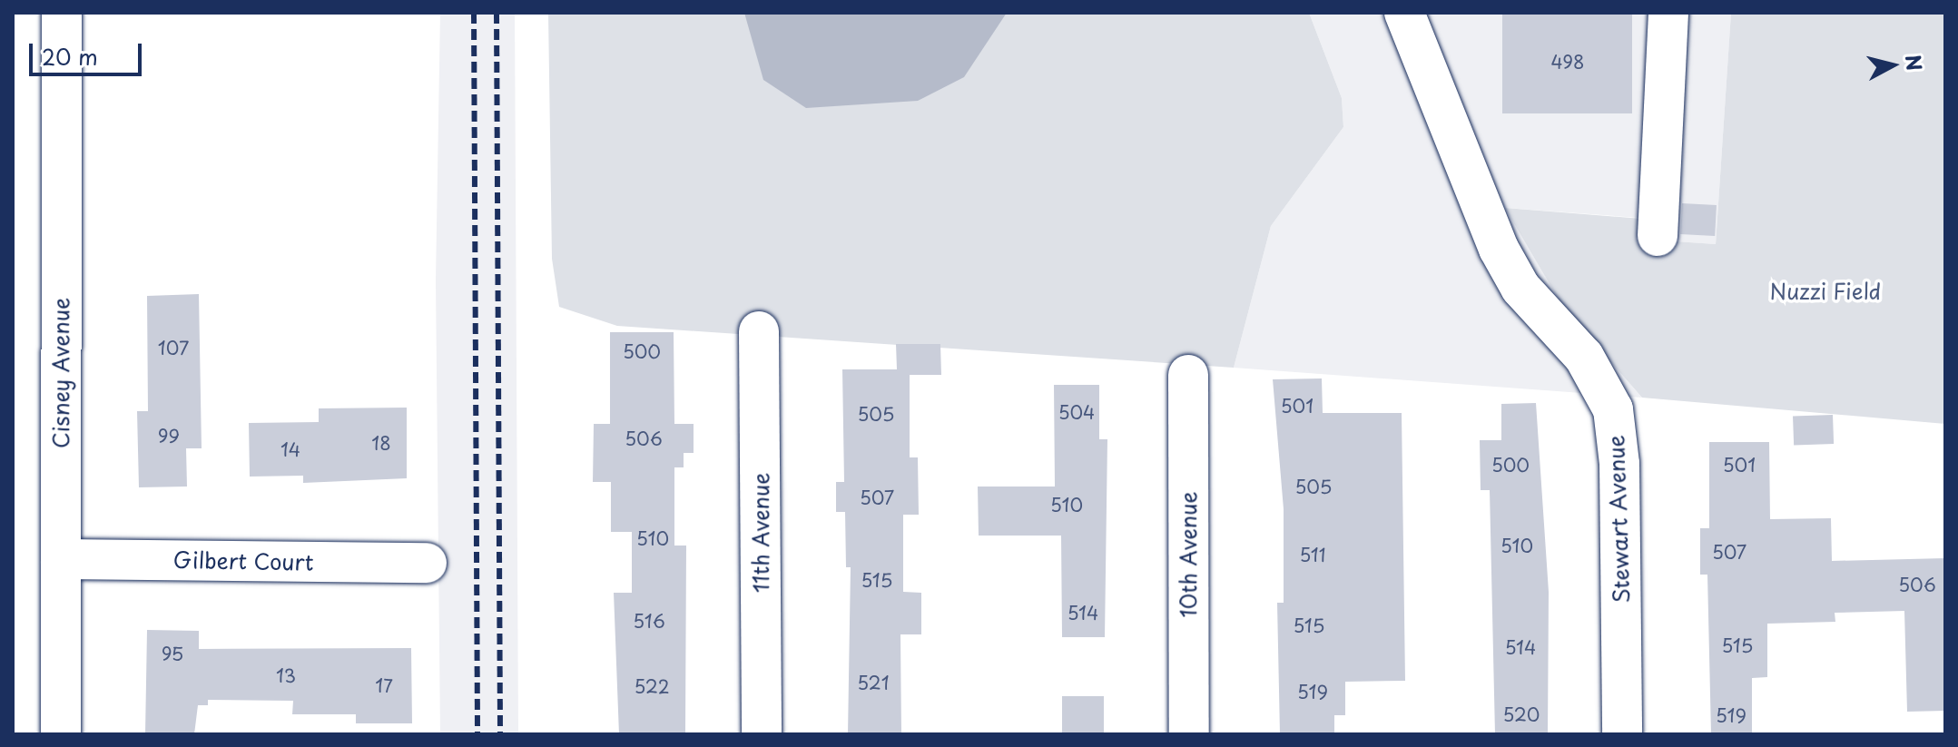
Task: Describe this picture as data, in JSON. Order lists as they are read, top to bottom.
{
  "streets": {
    "street": [
      "Cisney Avenue",
      "Stewart Avenue",
      "11th Avenue",
      "10th Avenue",
      "Gilbert Court"
    ]
  },
  "crossings": [
    ["Cisney Avenue", "Gilbert Court"]
  ],
  "parks": ["Nuzzi Field"],
  "house_numbers": [
    "498",
    "107",
    "500",
    "501",
    "504",
    "505",
    "99",
    "506",
    "18",
    "14",
    "500",
    "501",
    "505",
    "507",
    "510",
    "510",
    "510",
    "507",
    "511",
    "515",
    "506",
    "514",
    "516",
    "515",
    "515",
    "514",
    "95",
    "13",
    "521",
    "17",
    "522",
    "519",
    "520",
    "519"
  ],
  "scale_bar": "20 m",
  "north": "right"
}
